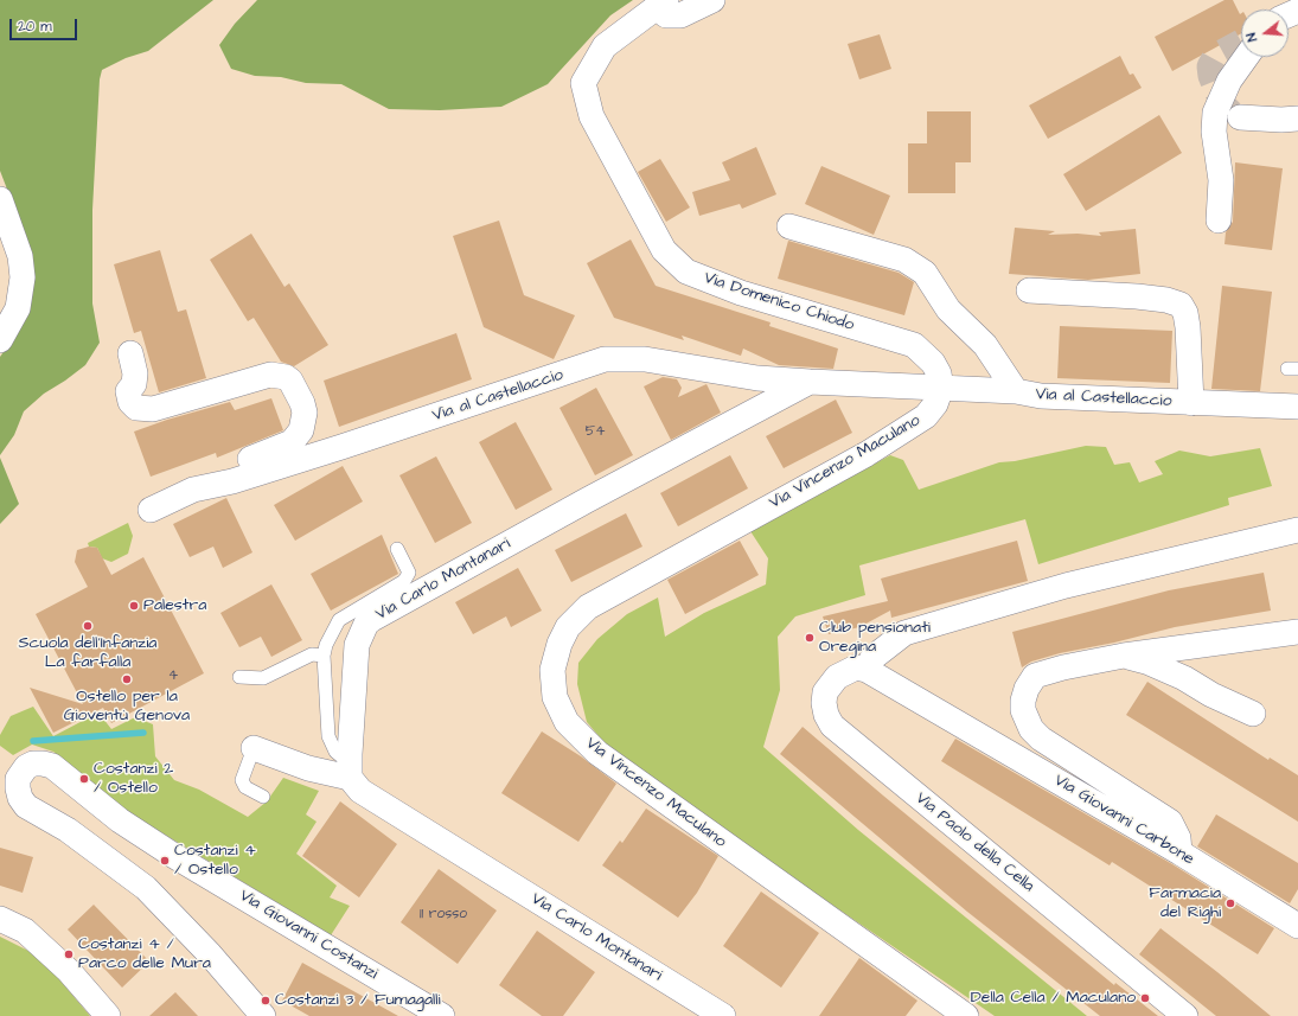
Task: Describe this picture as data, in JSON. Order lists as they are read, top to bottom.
{
  "streets": {
    "street": [
      "Via Domenico Chiodo",
      "Via al Castellaccio",
      "Via Vincenzo Maculano",
      "Via Carlo Montanari",
      "Via Giovanni Carbone",
      "Via Paolo della Cella",
      "Via Giovanni Costanzi"
    ]
  },
  "crossings": [
    ["Via Domenico Chiodo", "Via al Castellaccio"],
    ["Via Domenico Chiodo", "Via Vincenzo Maculano"],
    ["Via al Castellaccio", "Via Vincenzo Maculano"],
    ["Via al Castellaccio", "Via Carlo Montanari"],
    ["Via Giovanni Carbone", "Via Paolo della Cella"]
  ],
  "places": [
    "Palestra",
    "Scuola dell'Infanzia La farfalla",
    "Club pensionati Oregina",
    "Ostello per la Gioventù Genova",
    "Costanzi 2 / Ostello",
    "Costanzi 4 / Ostello",
    "Farmacia del Righi",
    "Costanzi 4 / Parco delle Mura",
    "Della Cella / Maculano",
    "Costanzi 3 / Fumagalli"
  ],
  "house_numbers": ["54", "4", "11 rosso"],
  "scale_bar": "20 m",
  "north": "left"
}
